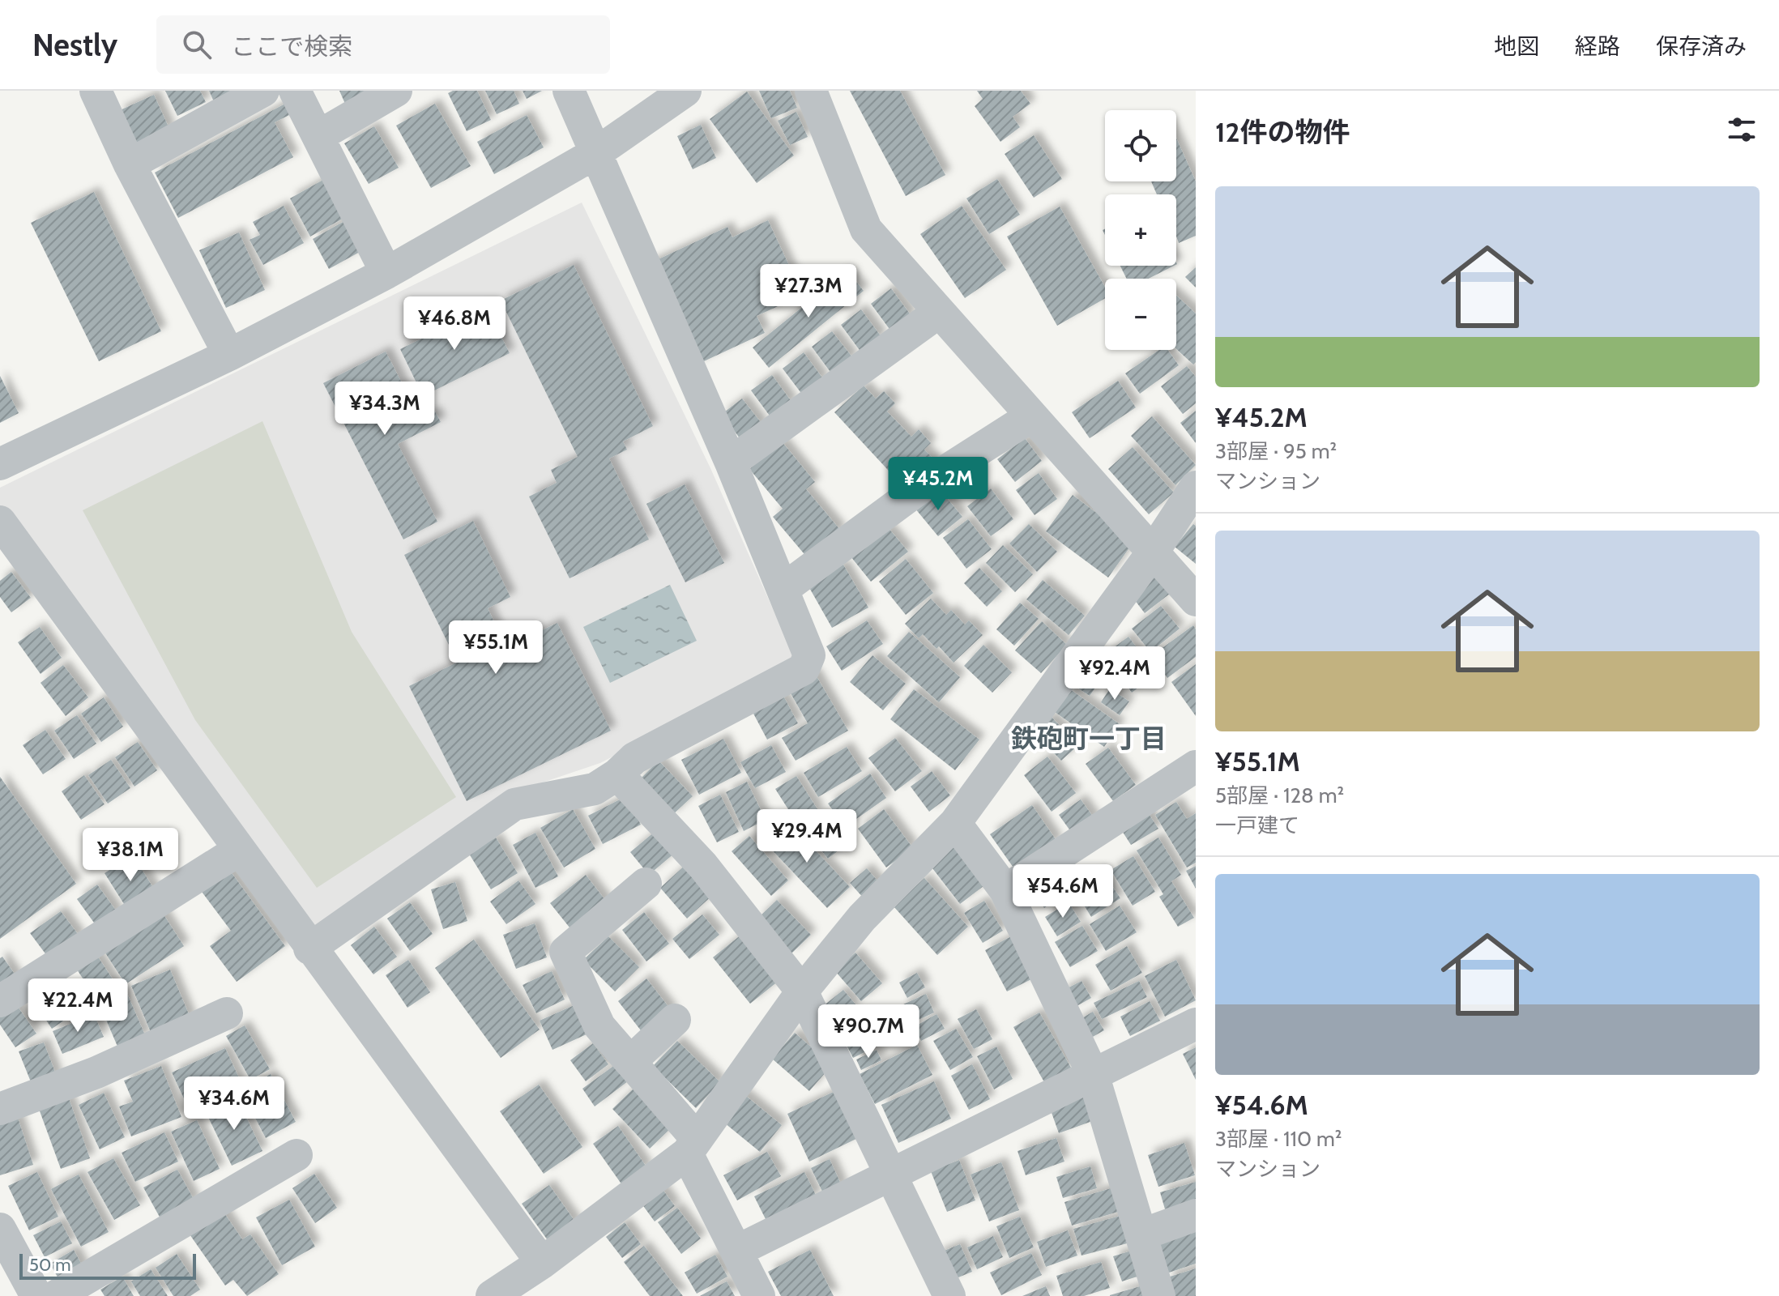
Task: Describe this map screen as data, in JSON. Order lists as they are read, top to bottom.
{
  "districts": ["鉄砲町一丁目"],
  "scale_bar": "50 m",
  "page": {
    "header": "Nestly",
    "search": "ここで検索",
    "nav": ["地図", "経路", "保存済み"],
    "heading": "12件の物件",
    "map_buttons": ["+", "−"],
    "list": [
      {
        "name": "¥45.2M",
        "note": "3部屋 · 95 m² · マンション"
      },
      {
        "name": "¥55.1M",
        "note": "5部屋 · 128 m² · 一戸建て"
      },
      {
        "name": "¥54.6M",
        "note": "3部屋 · 110 m² · マンション"
      }
    ],
    "price": [
      "¥27.3M",
      "¥46.8M",
      "¥34.3M",
      "¥45.2M",
      "¥55.1M",
      "¥92.4M",
      "¥29.4M",
      "¥38.1M",
      "¥54.6M",
      "¥22.4M",
      "¥90.7M",
      "¥34.6M"
    ],
    "scale": "50 m"
  }
}
